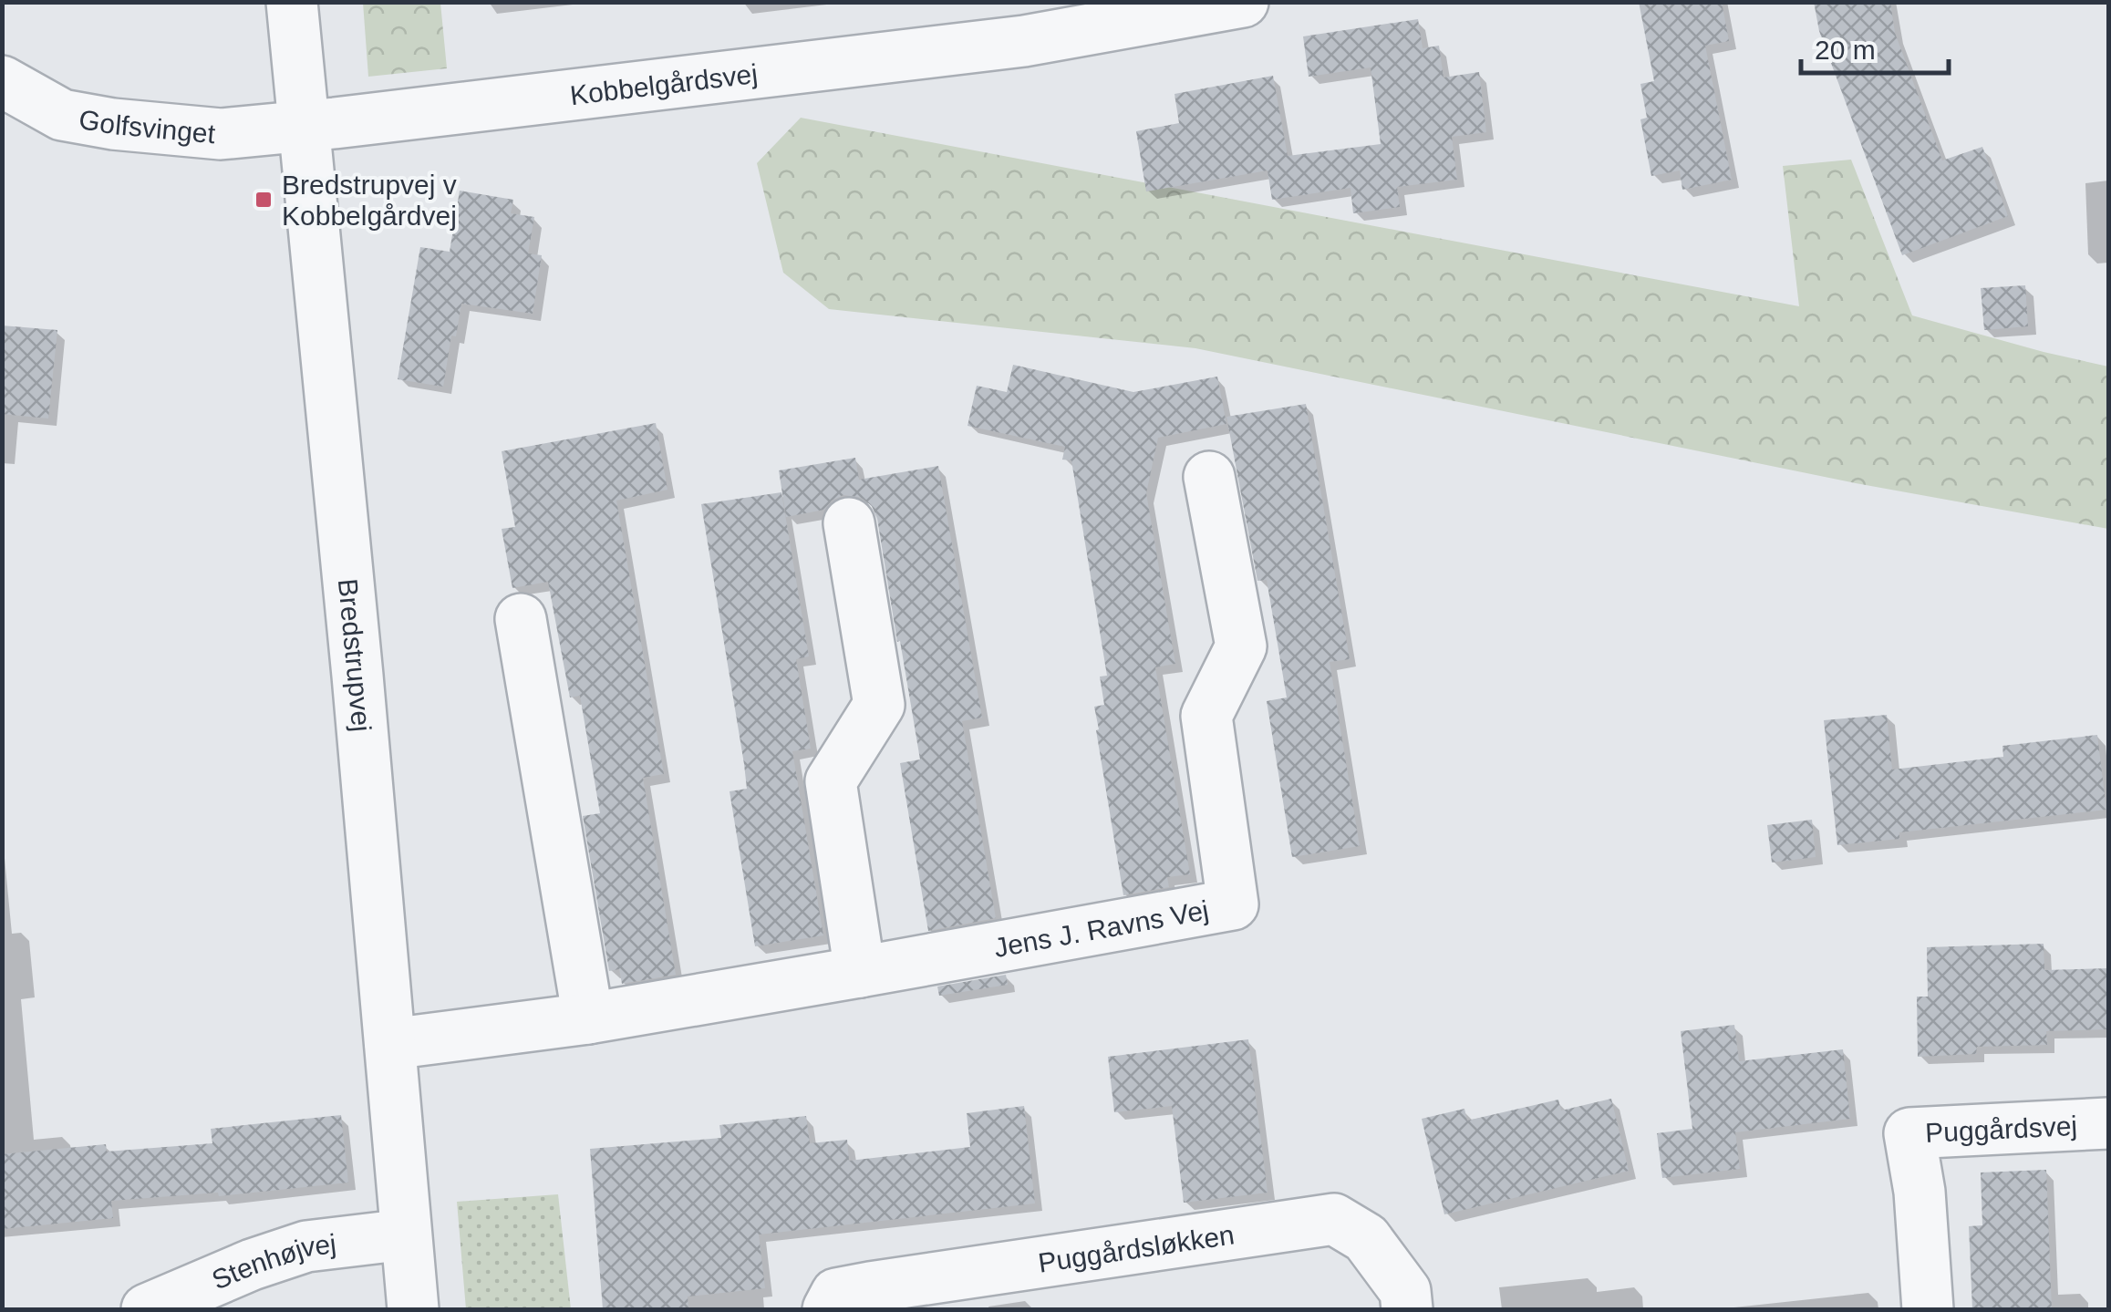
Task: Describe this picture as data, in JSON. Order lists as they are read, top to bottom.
{
  "streets": {
    "street": [
      "Kobbelgårdsvej",
      "Golfsvinget",
      "Bredstrupvej",
      "Jens J. Ravns Vej",
      "Puggårdsvej",
      "Puggårdsløkken",
      "Stenhøjvej"
    ]
  },
  "crossings": [
    ["Kobbelgårdsvej", "Golfsvinget"],
    ["Kobbelgårdsvej", "Bredstrupvej"],
    ["Golfsvinget", "Bredstrupvej"],
    ["Bredstrupvej", "Jens J. Ravns Vej"],
    ["Bredstrupvej", "Stenhøjvej"]
  ],
  "places": {
    "transit": ["Bredstrupvej v Kobbelgårdvej"]
  },
  "scale_bar": "20 m"
}
